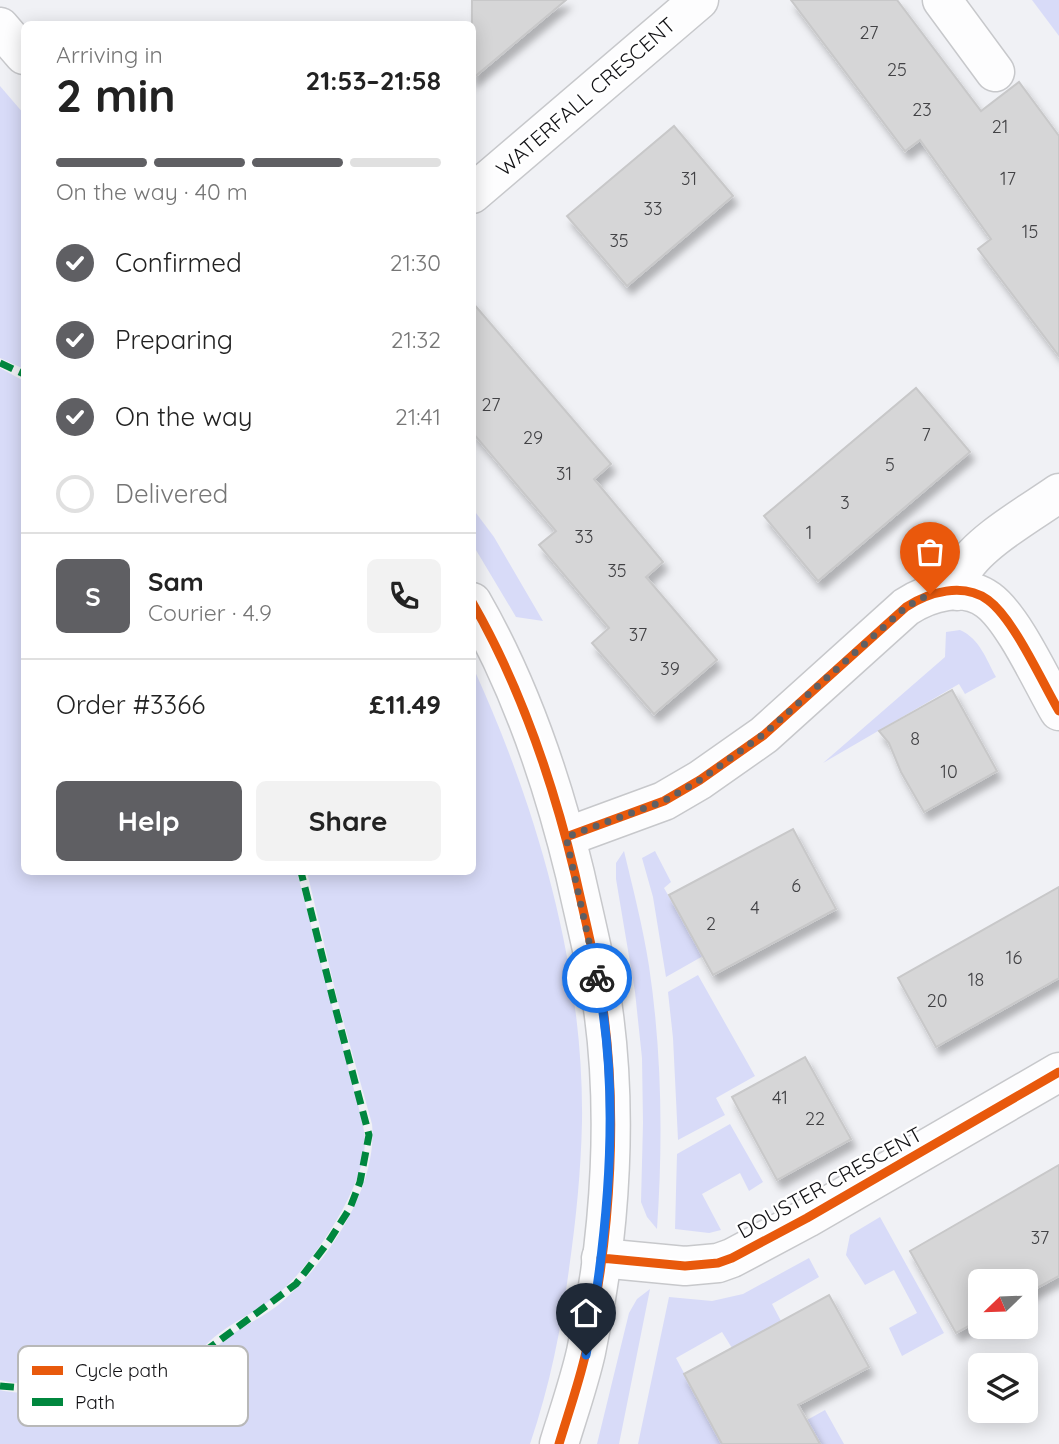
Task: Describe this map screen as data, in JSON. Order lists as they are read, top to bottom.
{
  "streets": {
    "street": ["WATERFALL CRESCENT", "DOUSTER CRESCENT"]
  },
  "house_numbers": [
    "27",
    "25",
    "23",
    "21",
    "31",
    "17",
    "33",
    "15",
    "35",
    "27",
    "7",
    "29",
    "5",
    "31",
    "3",
    "1",
    "33",
    "35",
    "37",
    "39",
    "8",
    "10",
    "6",
    "4",
    "2",
    "16",
    "18",
    "20",
    "41",
    "22",
    "37"
  ],
  "legend": ["Cycle path", "Path"],
  "north": "bottom left",
  "page": {
    "heading": ["2 min", "Arriving in", "21:53–21:58"],
    "panel": [
      "Sam",
      "Courier · 4.9",
      "Order #3366",
      "£11.49"
    ],
    "bar": "On the way · 40 m",
    "list": [
      ["Confirmed", "21:30"],
      ["Preparing", "21:32"],
      ["On the way", "21:41"],
      "Delivered"
    ],
    "round": "S",
    "buttons": ["Help", "Share"]
  }
}
